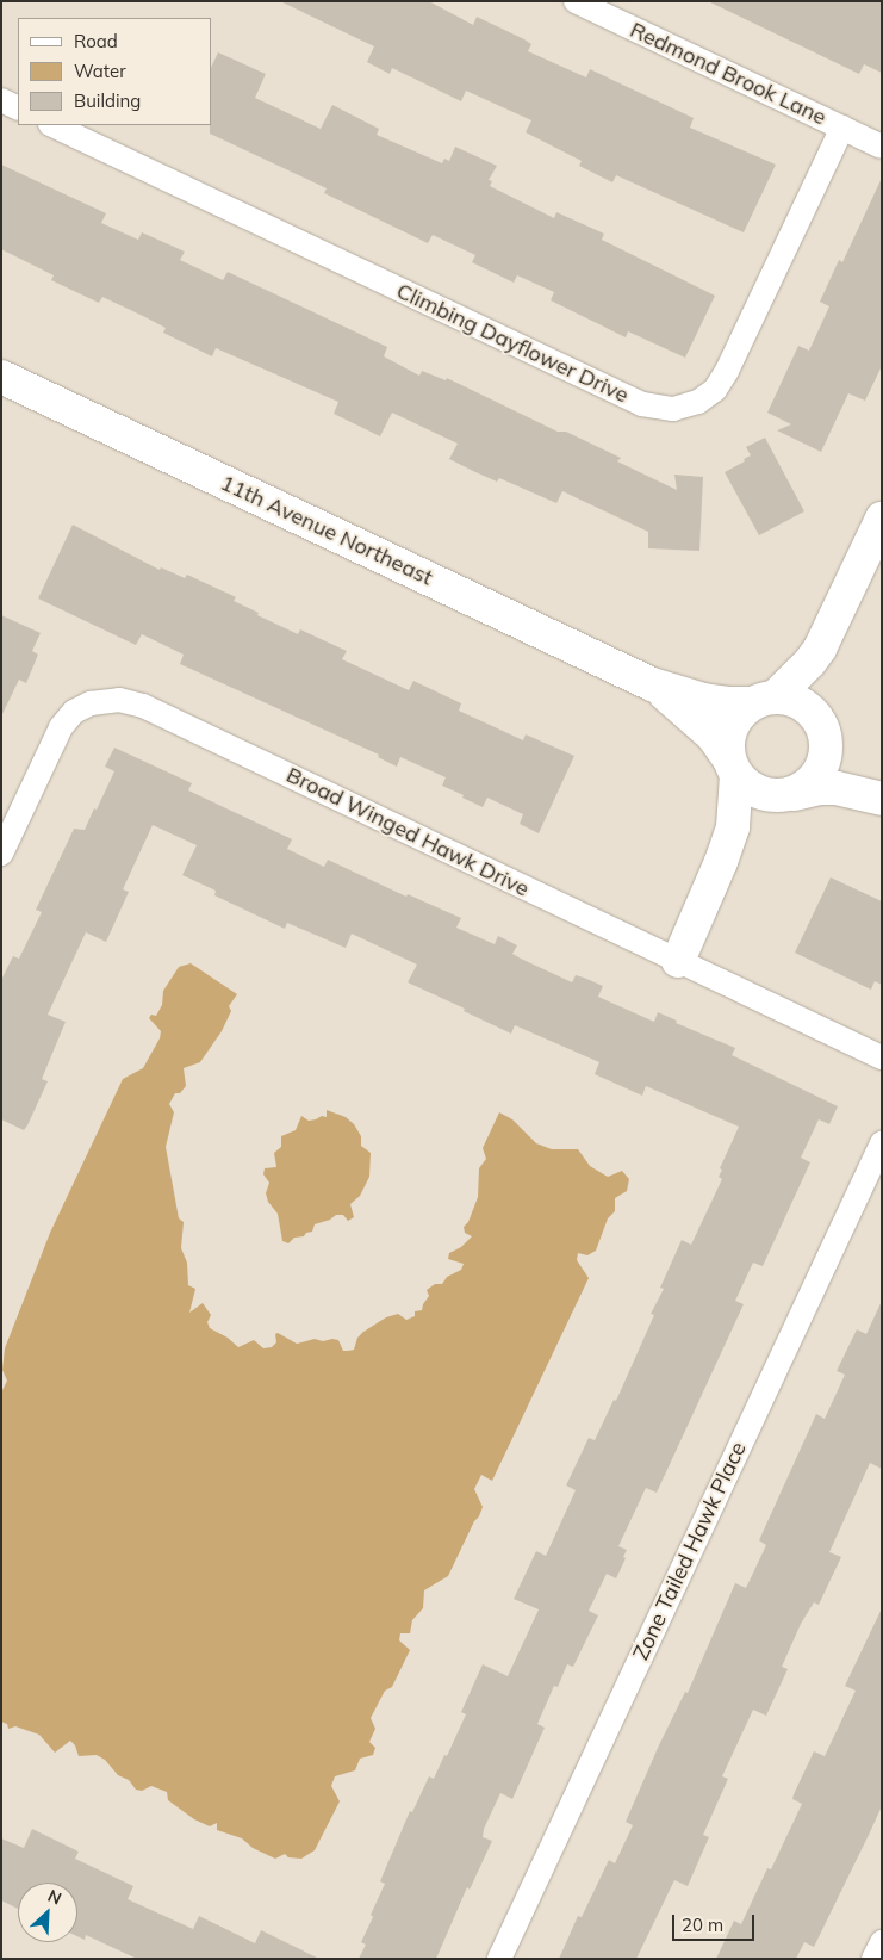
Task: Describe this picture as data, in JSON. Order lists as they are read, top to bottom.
{
  "streets": {
    "street": [
      "Redmond Brook Lane",
      "Climbing Dayflower Drive",
      "11th Avenue Northeast",
      "Broad Winged Hawk Drive",
      "Zone Tailed Hawk Place"
    ]
  },
  "crossings": [
    ["Redmond Brook Lane", "Climbing Dayflower Drive"]
  ],
  "legend": ["Road", "Water", "Building"],
  "scale_bar": "20 m",
  "north": "top right"
}
